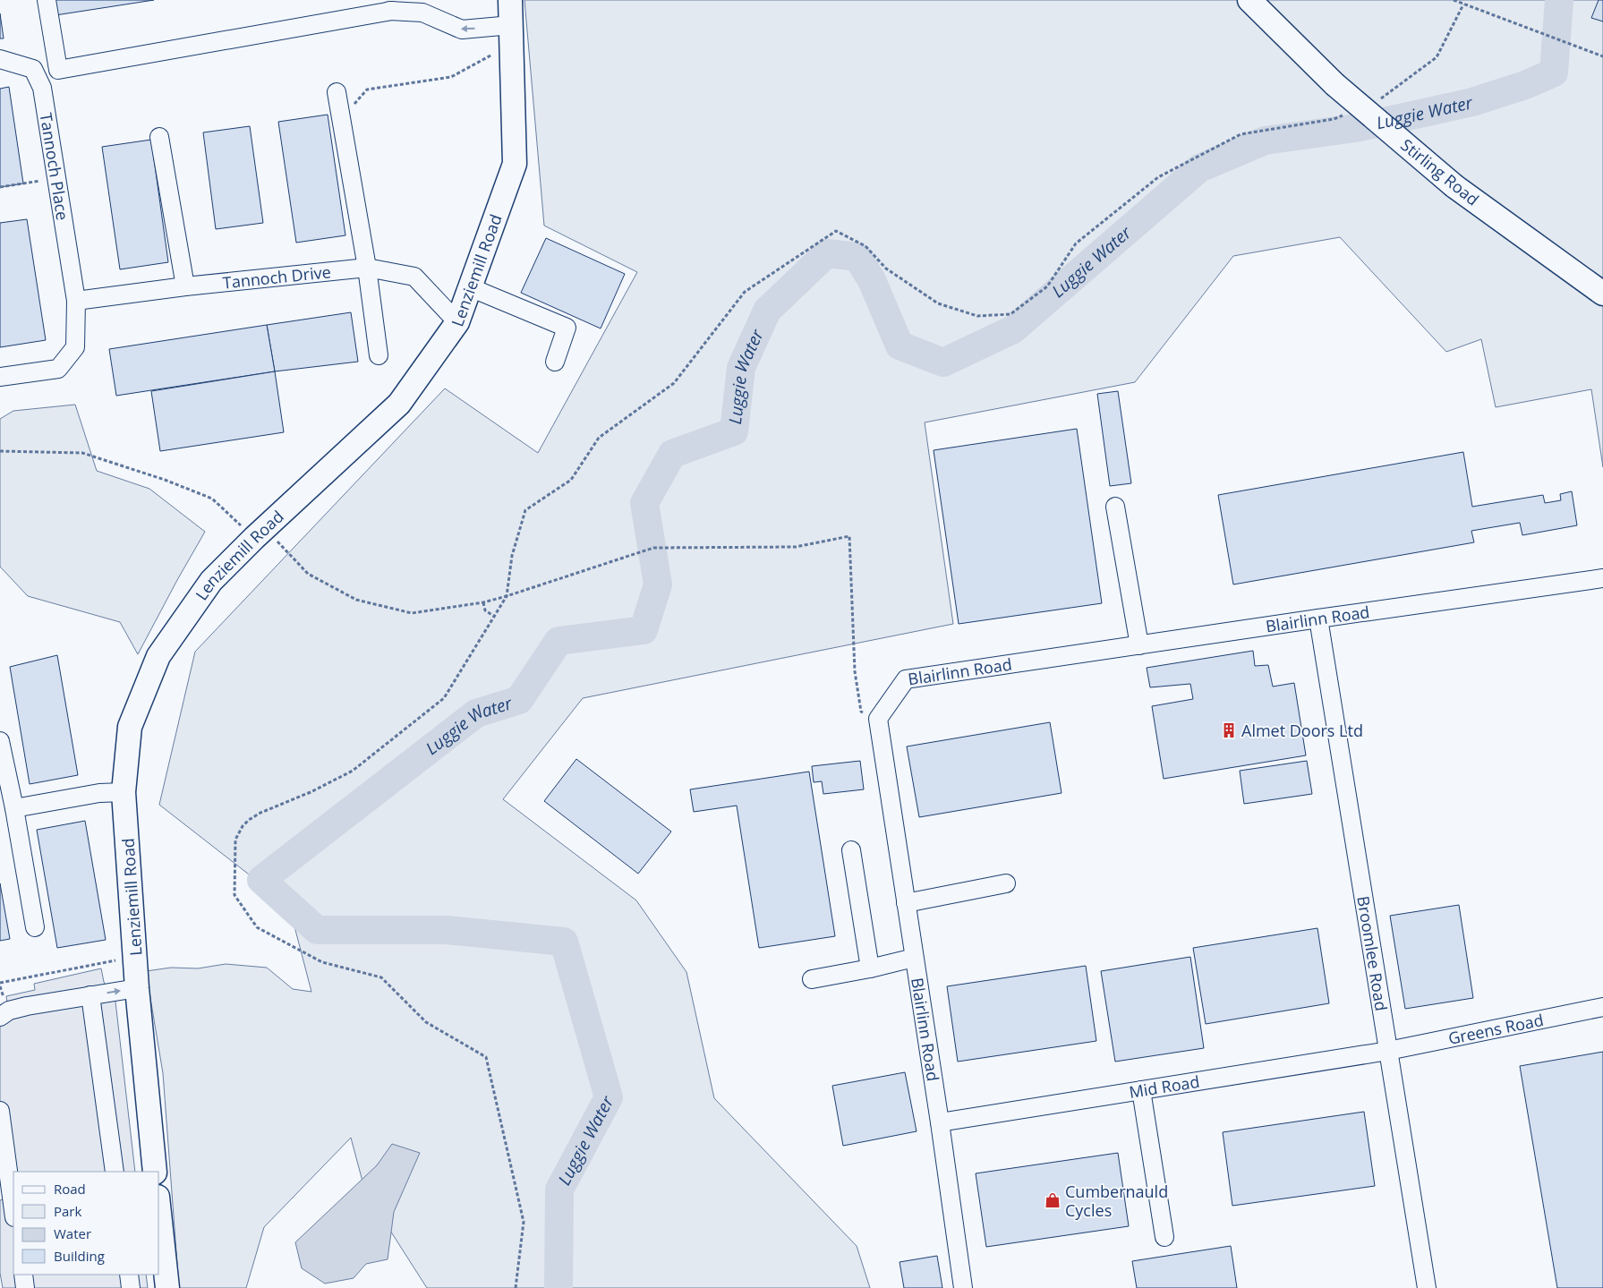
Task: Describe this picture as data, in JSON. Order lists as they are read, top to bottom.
{
  "streets": {
    "main road": ["Stirling Road", "Lenziemill Road"],
    "street": [
      "Tannoch Place",
      "Tannoch Drive",
      "Blairlinn Road",
      "Broomlee Road",
      "Greens Road",
      "Mid Road"
    ]
  },
  "crossings": [
    ["Tannoch Place", "Tannoch Drive"],
    ["Lenziemill Road", "Tannoch Drive"],
    ["Blairlinn Road", "Broomlee Road"],
    ["Blairlinn Road", "Mid Road"],
    ["Broomlee Road", "Greens Road"],
    ["Broomlee Road", "Mid Road"],
    ["Greens Road", "Mid Road"]
  ],
  "water": ["Luggie Water"],
  "places": {
    "building": ["Almet Doors Ltd"],
    "shop": ["Cumbernauld Cycles"]
  },
  "legend": [
    "Road",
    "Park",
    "Water",
    "Building"
  ]
}
